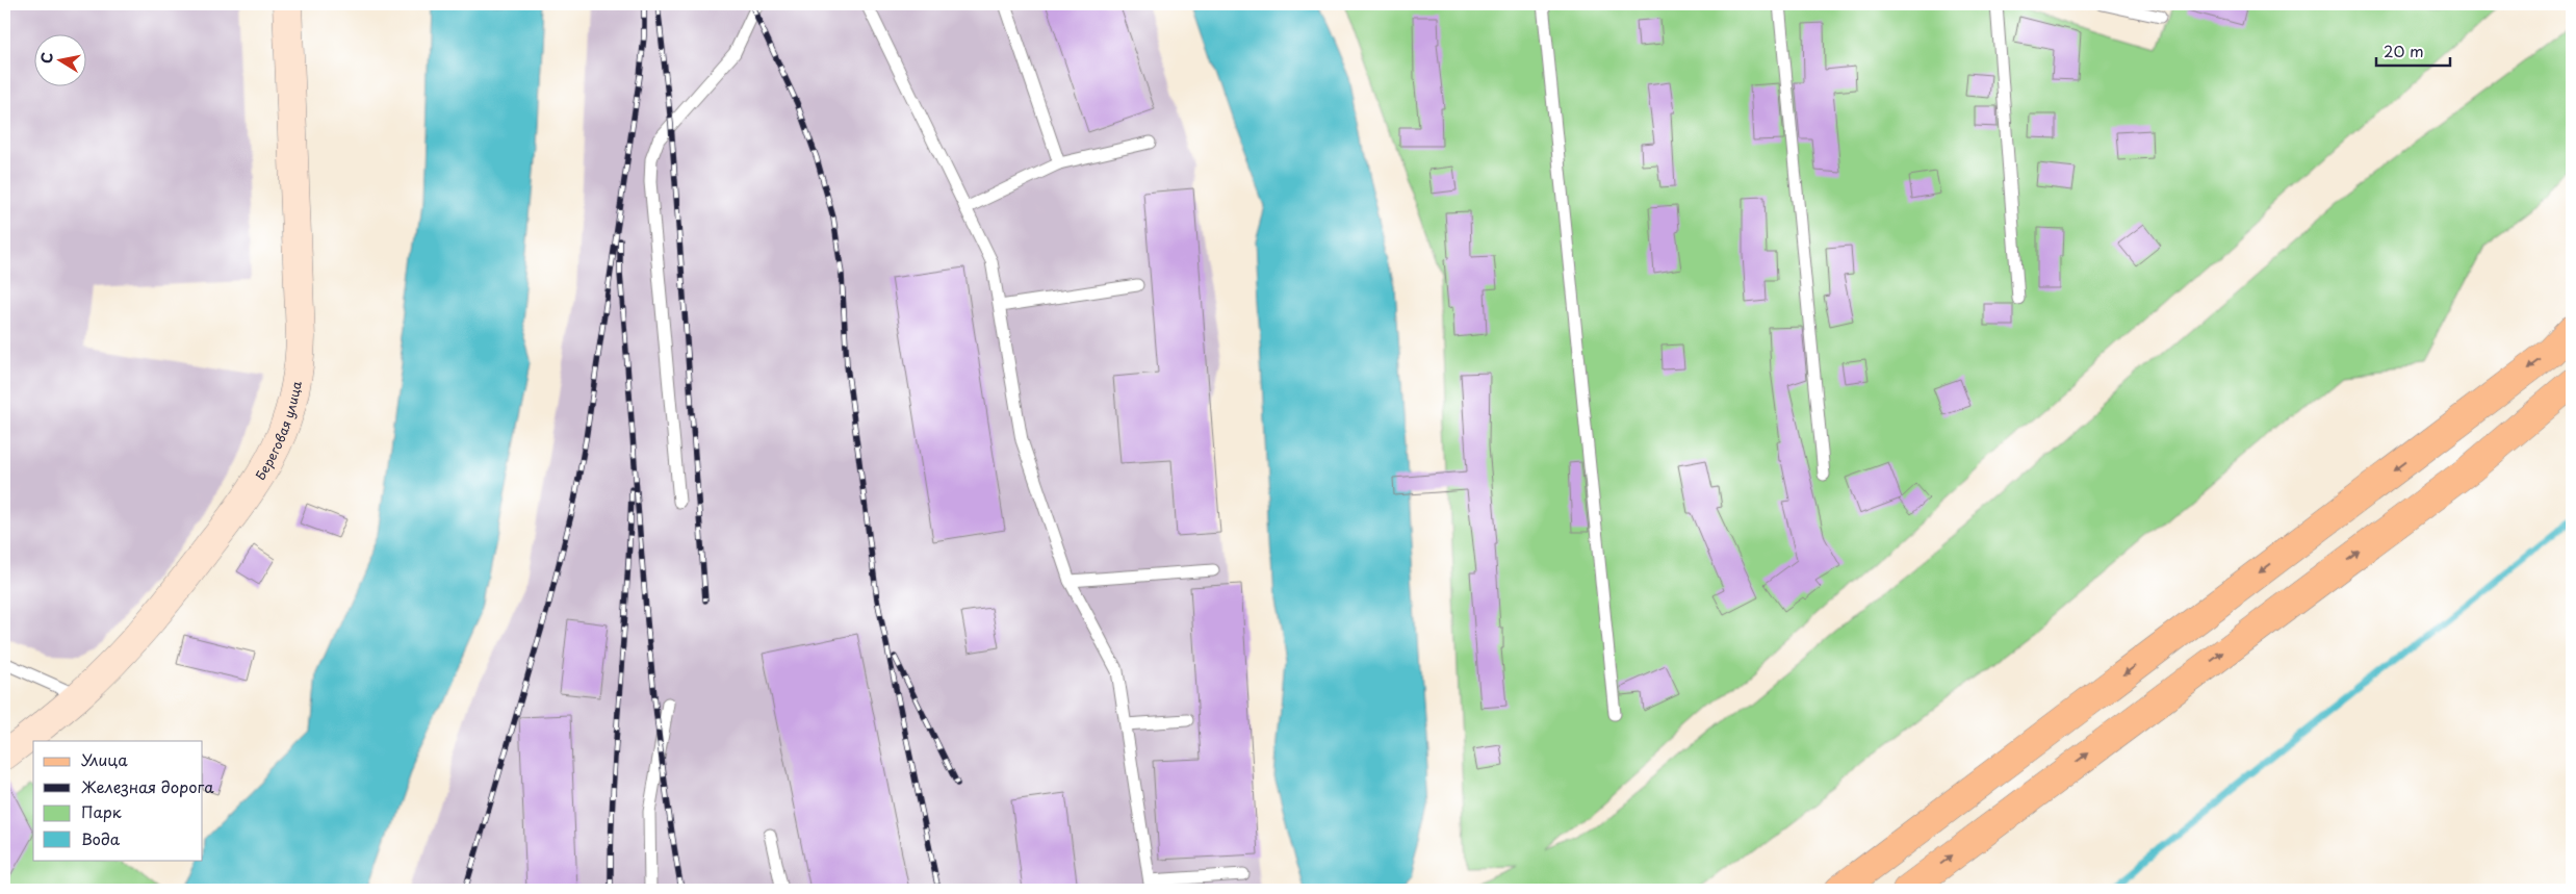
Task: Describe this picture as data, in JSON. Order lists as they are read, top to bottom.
{
  "streets": {
    "street": ["Береговая улица"]
  },
  "legend": [
    "Улица",
    "Железная дорога",
    "Парк",
    "Вода"
  ],
  "scale_bar": "20 m",
  "north": "left"
}
